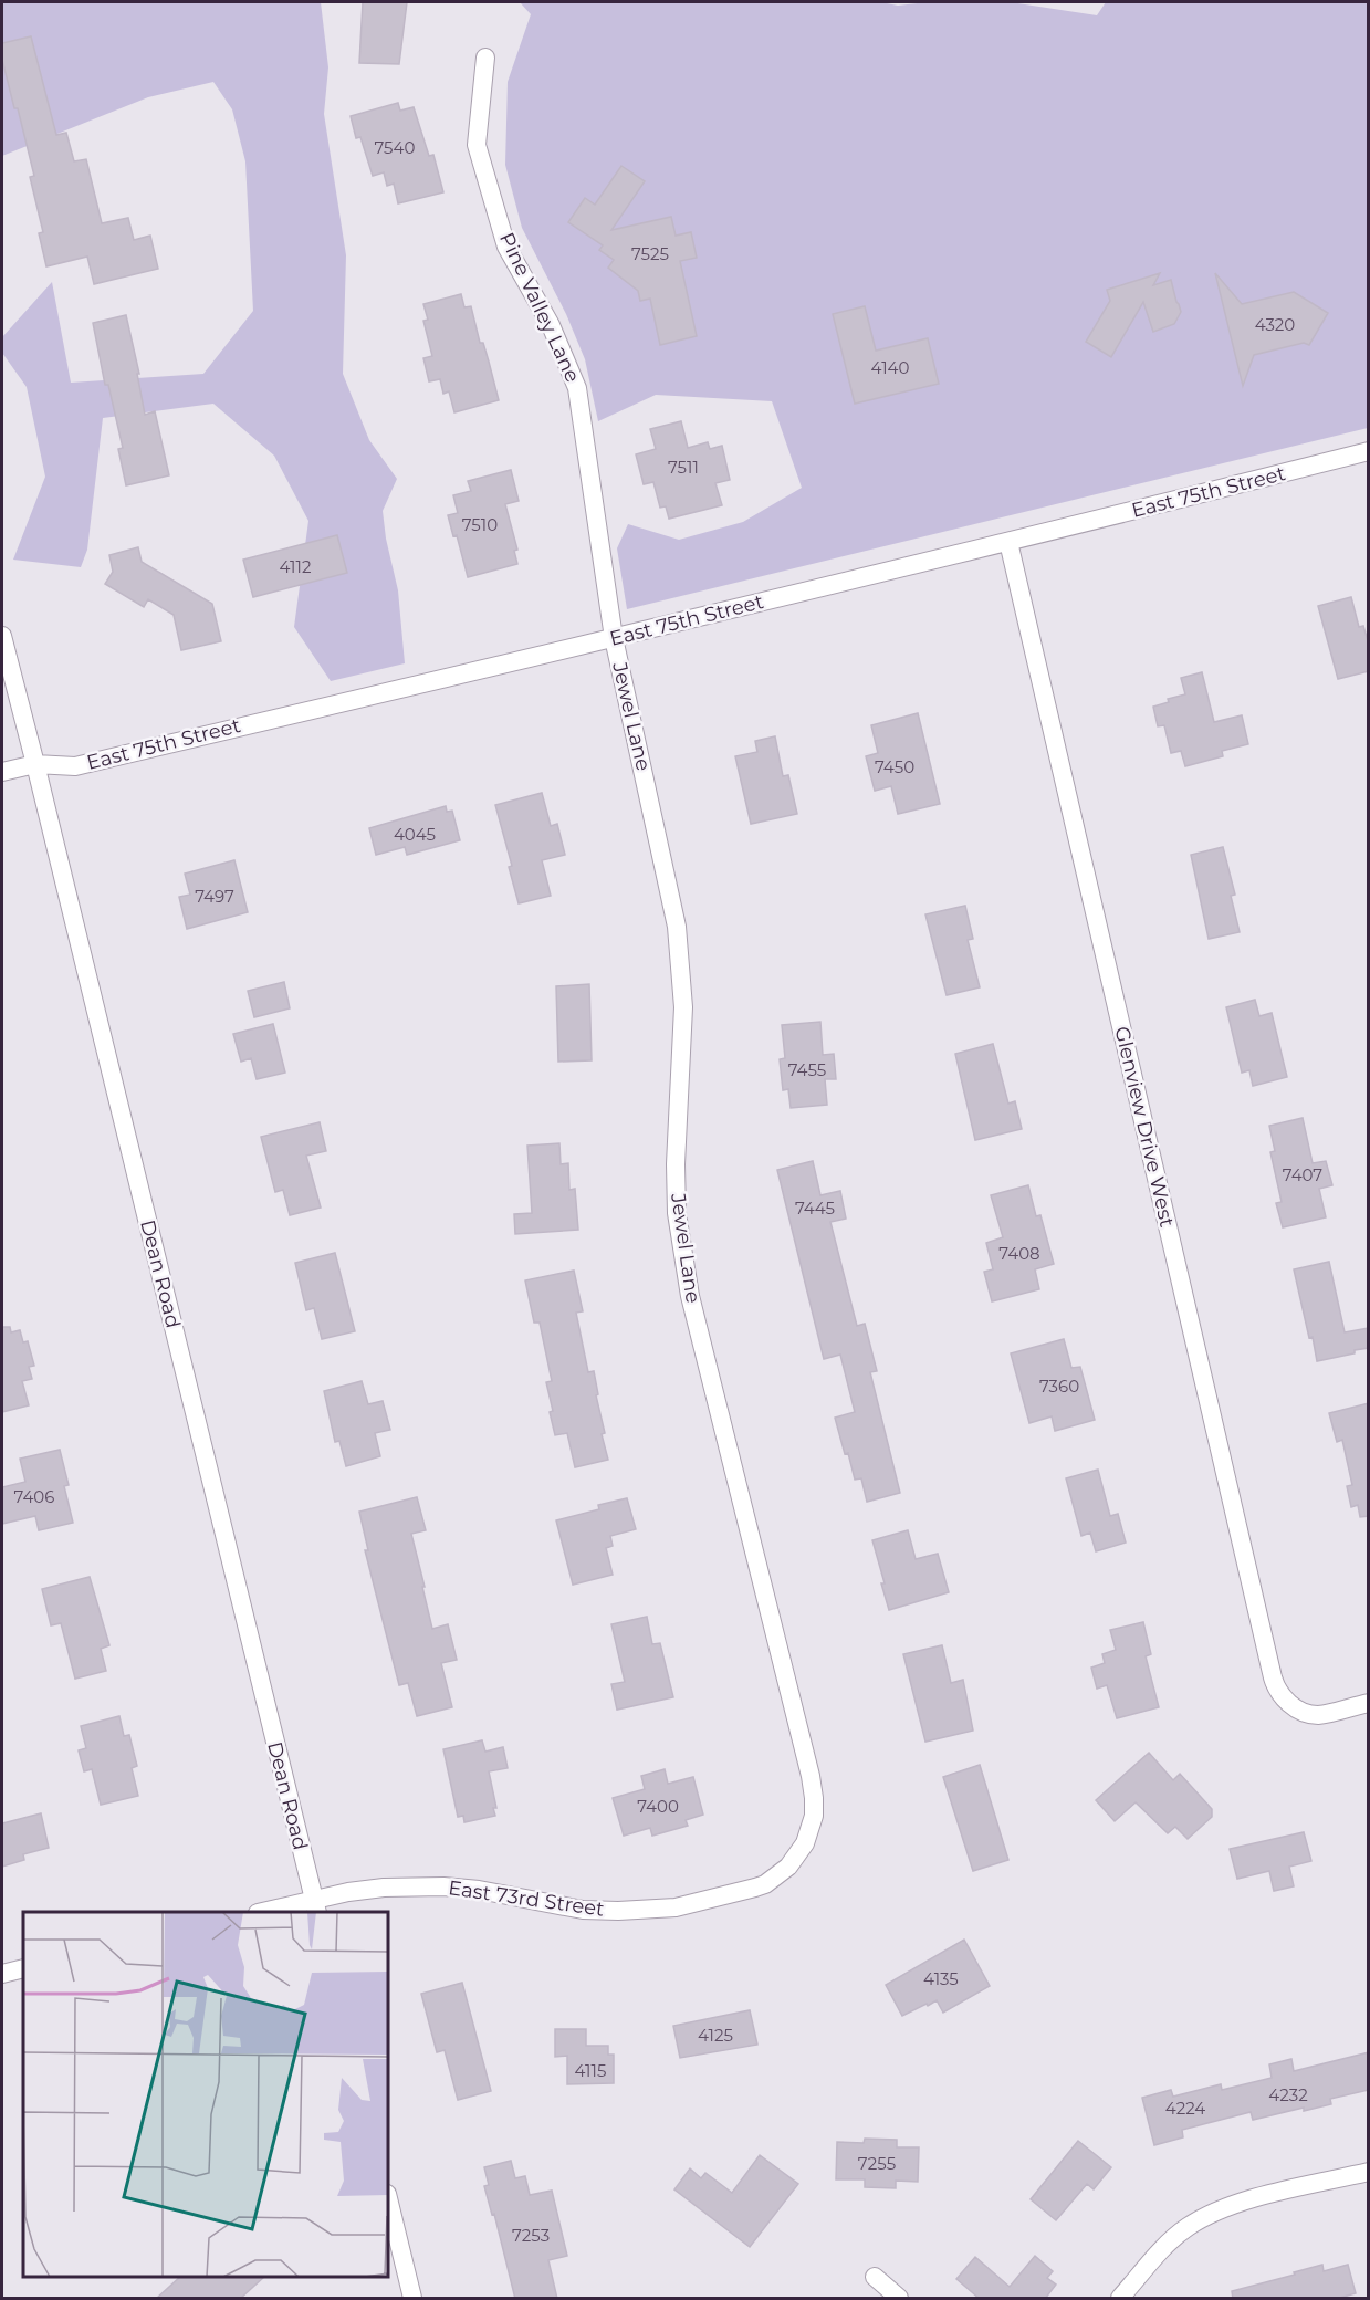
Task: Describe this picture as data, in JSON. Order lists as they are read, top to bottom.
{
  "streets": {
    "street": [
      "Pine Valley Lane",
      "East 75th Street",
      "Jewel Lane",
      "Glenview Drive West",
      "Dean Road",
      "East 73rd Street"
    ]
  },
  "crossings": [
    ["Pine Valley Lane", "East 75th Street"],
    ["Pine Valley Lane", "Jewel Lane"],
    ["East 75th Street", "Jewel Lane"],
    ["East 75th Street", "Glenview Drive West"],
    ["East 75th Street", "Dean Road"],
    ["Jewel Lane", "East 73rd Street"],
    ["Dean Road", "East 73rd Street"]
  ],
  "house_numbers": [
    "7540",
    "7525",
    "4320",
    "4140",
    "7511",
    "7510",
    "4112",
    "7450",
    "4045",
    "7497",
    "7455",
    "7407",
    "7445",
    "7408",
    "7360",
    "7406",
    "7400",
    "4135",
    "4125",
    "4115",
    "4232",
    "4224",
    "7255",
    "7253"
  ]
}
